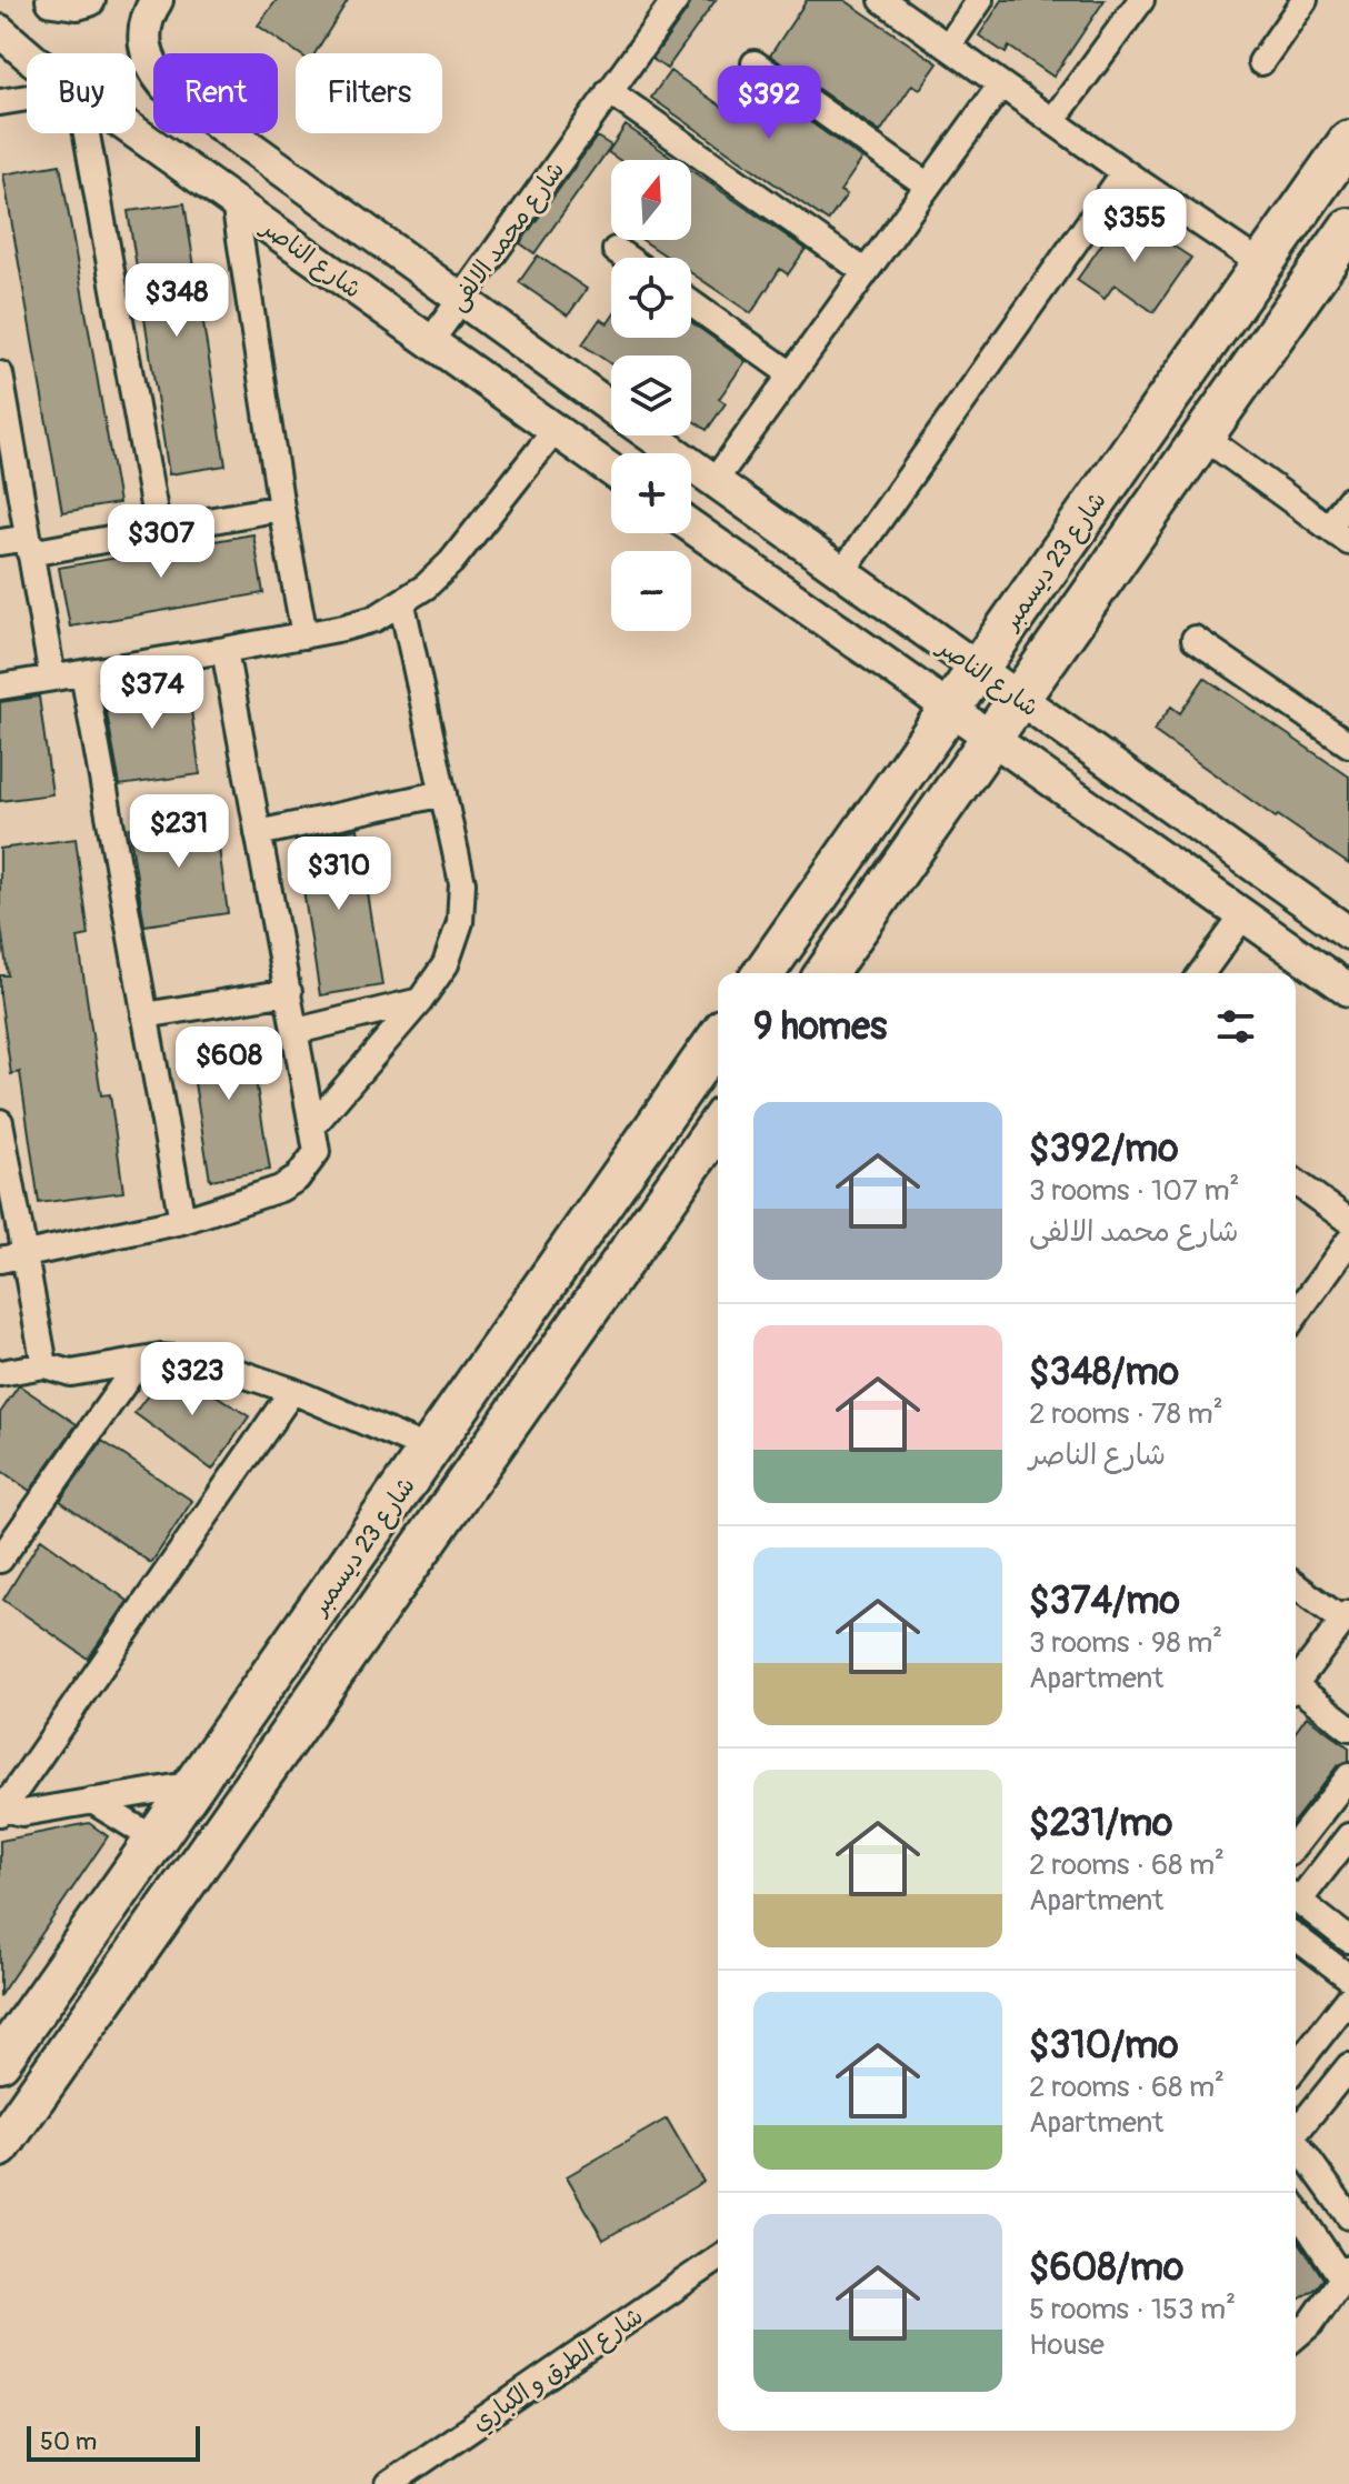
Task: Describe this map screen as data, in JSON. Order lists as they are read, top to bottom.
{
  "streets": {
    "main road": ["شارع 23 ديسمبر"],
    "street": ["شارع محمد الالفى", "شارع الناصر", "شارع الطرق و الكباري"]
  },
  "crossings": [
    ["شارع محمد الالفى", "شارع الناصر"],
    ["شارع الناصر", "شارع 23 ديسمبر"]
  ],
  "scale_bar": "50 m",
  "north": "top",
  "page": {
    "chip": ["Buy", "Rent", "Filters"],
    "price": [
      "$392",
      "$355",
      "$348",
      "$307",
      "$374",
      "$231",
      "$310",
      "$608",
      "$323"
    ],
    "map_buttons": ["+", "−"],
    "heading": "9 homes",
    "list": [
      {
        "name": "$392/mo",
        "note": "3 rooms · 107 m² · شارع محمد الالفى"
      },
      {
        "name": "$348/mo",
        "note": "2 rooms · 78 m² · شارع الناصر"
      },
      {
        "name": "$374/mo",
        "note": "3 rooms · 98 m² · Apartment"
      },
      {
        "name": "$231/mo",
        "note": "2 rooms · 68 m² · Apartment"
      },
      {
        "name": "$310/mo",
        "note": "2 rooms · 68 m² · Apartment"
      },
      {
        "name": "$608/mo",
        "note": "5 rooms · 153 m² · House"
      }
    ],
    "scale": "50 m"
  }
}
